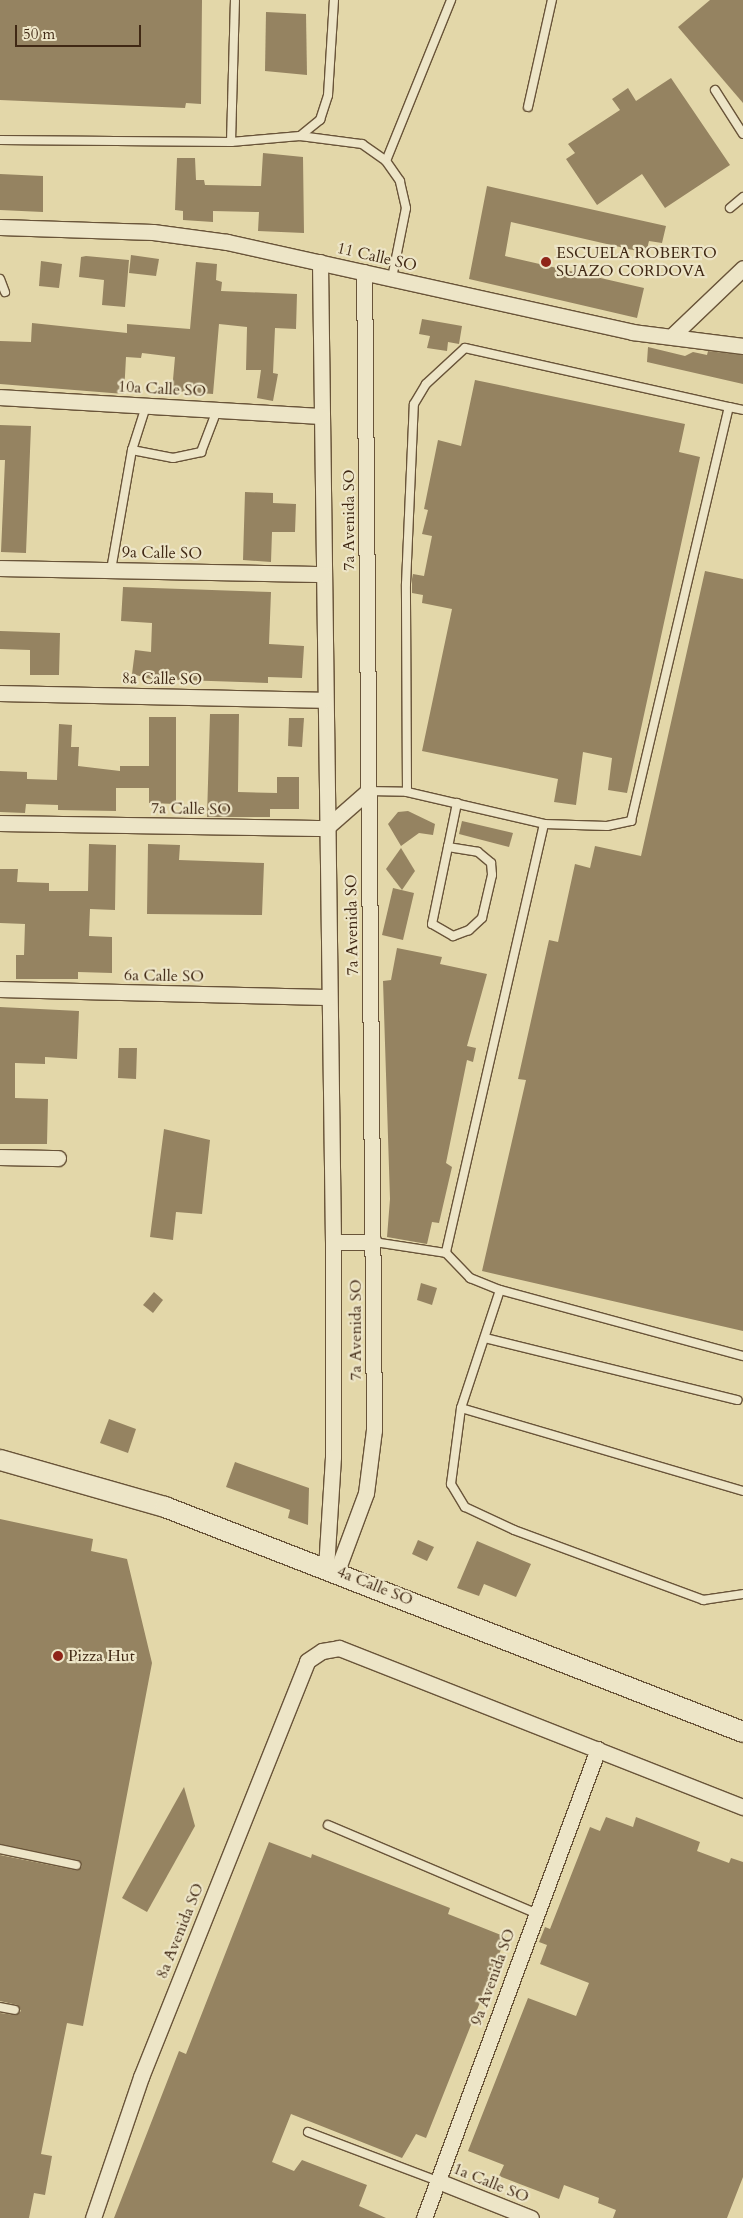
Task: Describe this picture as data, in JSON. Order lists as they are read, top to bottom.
{
  "streets": {
    "street": [
      "11 Calle SO",
      "10a Calle SO",
      "7a Avenida SO",
      "9a Calle SO",
      "8a Calle SO",
      "7a Calle SO",
      "6a Calle SO",
      "4a Calle SO",
      "8a Avenida SO",
      "9a Avenida SO",
      "1a Calle SO"
    ]
  },
  "crossings": [
    ["11 Calle SO", "7a Avenida SO"],
    ["10a Calle SO", "7a Avenida SO"],
    ["7a Avenida SO", "9a Calle SO"],
    ["7a Avenida SO", "8a Calle SO"],
    ["7a Avenida SO", "7a Calle SO"],
    ["7a Avenida SO", "6a Calle SO"],
    ["7a Avenida SO", "4a Calle SO"],
    ["8a Avenida SO", "9a Avenida SO"],
    ["9a Avenida SO", "1a Calle SO"]
  ],
  "places": ["ESCUELA ROBERTO SUAZO CORDOVA", "Pizza Hut"],
  "scale_bar": "50 m"
}
